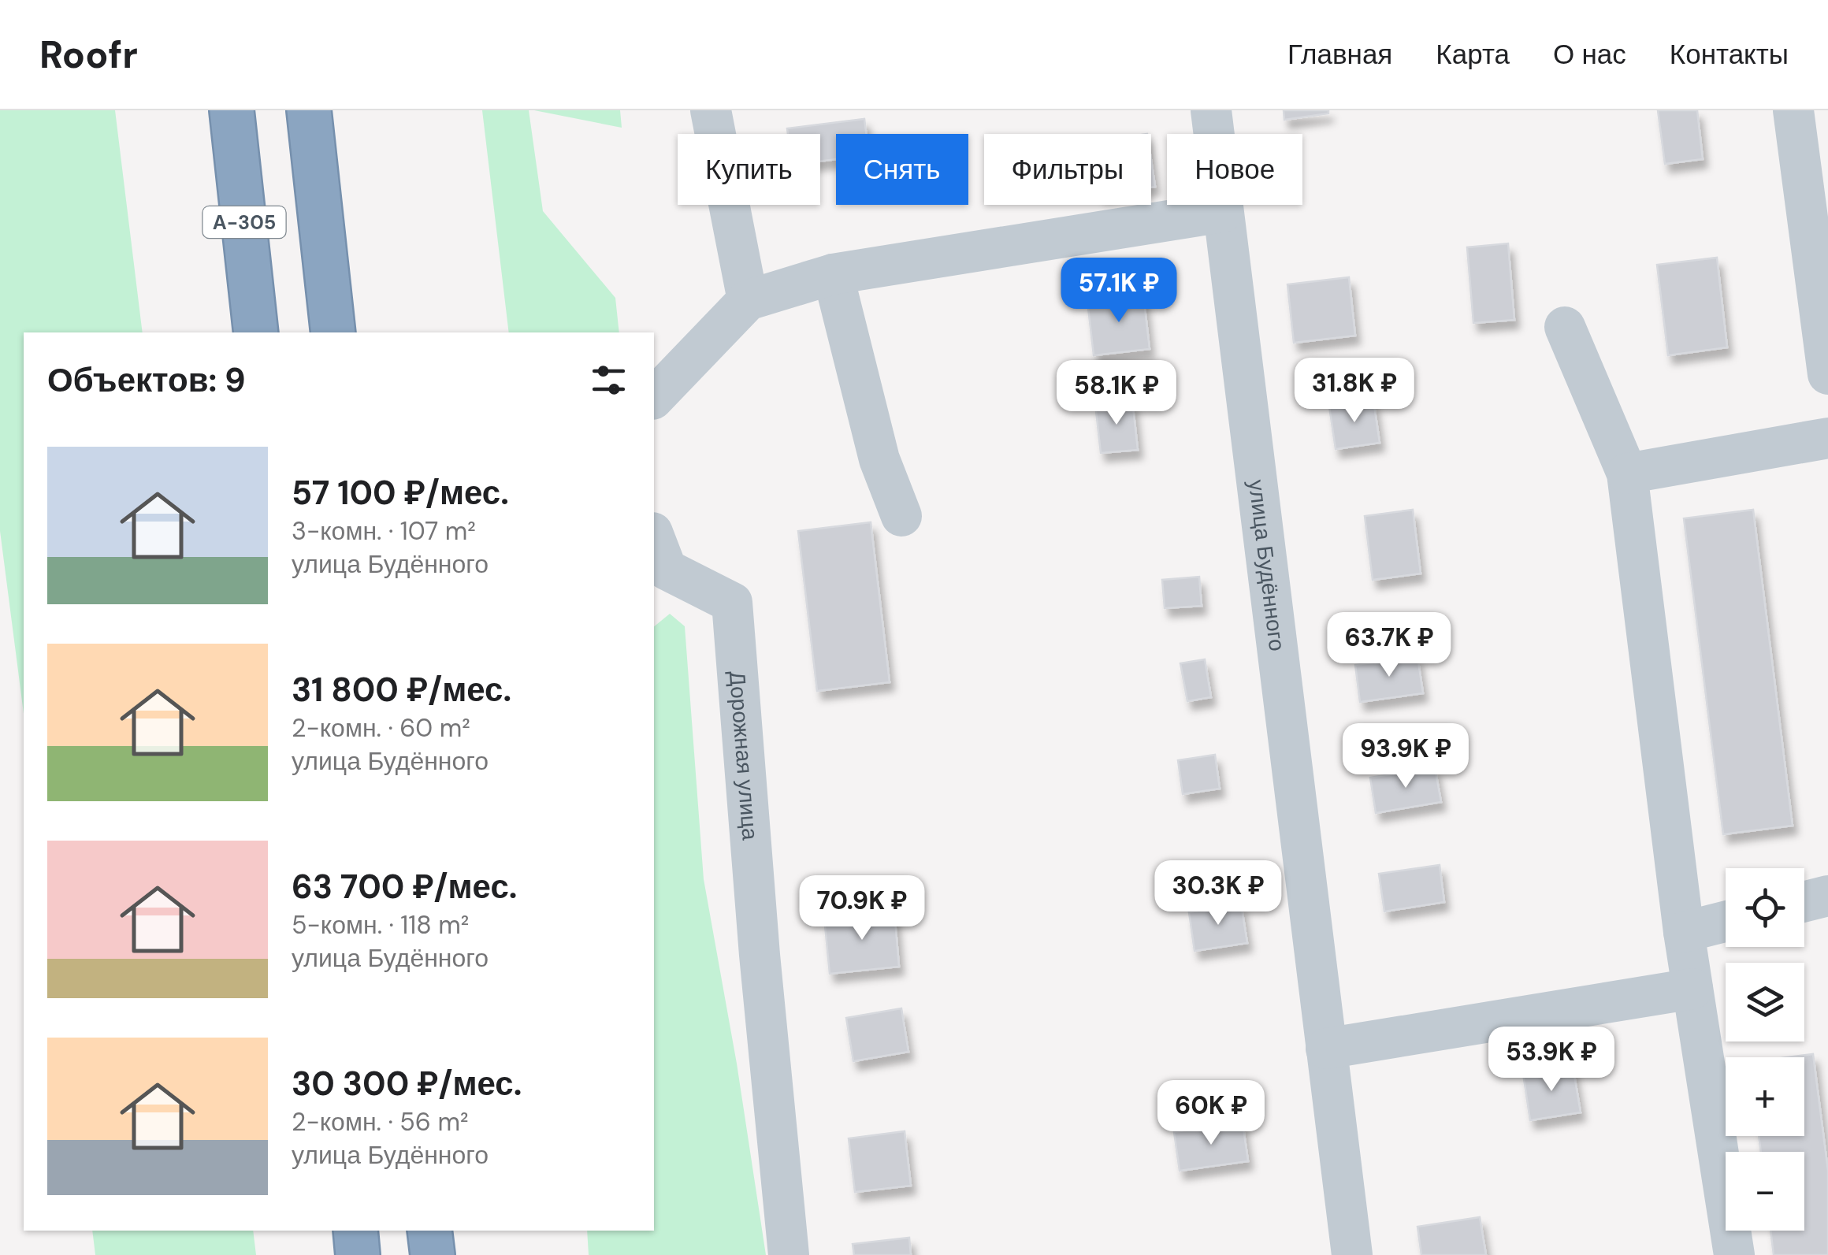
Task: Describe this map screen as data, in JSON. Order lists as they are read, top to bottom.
{
  "streets": {
    "highway": ["А-305"],
    "street": ["улица Будённого", "Дорожная улица"]
  },
  "page": {
    "header": "Roofr",
    "nav": [
      "Главная",
      "Карта",
      "О нас",
      "Контакты"
    ],
    "chip": [
      "Купить",
      "Снять",
      "Фильтры",
      "Новое"
    ],
    "price": [
      "57.1K ₽",
      "31.8K ₽",
      "58.1K ₽",
      "63.7K ₽",
      "93.9K ₽",
      "30.3K ₽",
      "70.9K ₽",
      "53.9K ₽",
      "60K ₽"
    ],
    "heading": "Объектов: 9",
    "list": [
      {
        "name": "57 100 ₽/мес.",
        "note": "3-комн. · 107 m² · улица Будённого"
      },
      {
        "name": "31 800 ₽/мес.",
        "note": "2-комн. · 60 m² · улица Будённого"
      },
      {
        "name": "63 700 ₽/мес.",
        "note": "5-комн. · 118 m² · улица Будённого"
      },
      {
        "name": "30 300 ₽/мес.",
        "note": "2-комн. · 56 m² · улица Будённого"
      }
    ],
    "map_buttons": ["+", "−"]
  }
}
